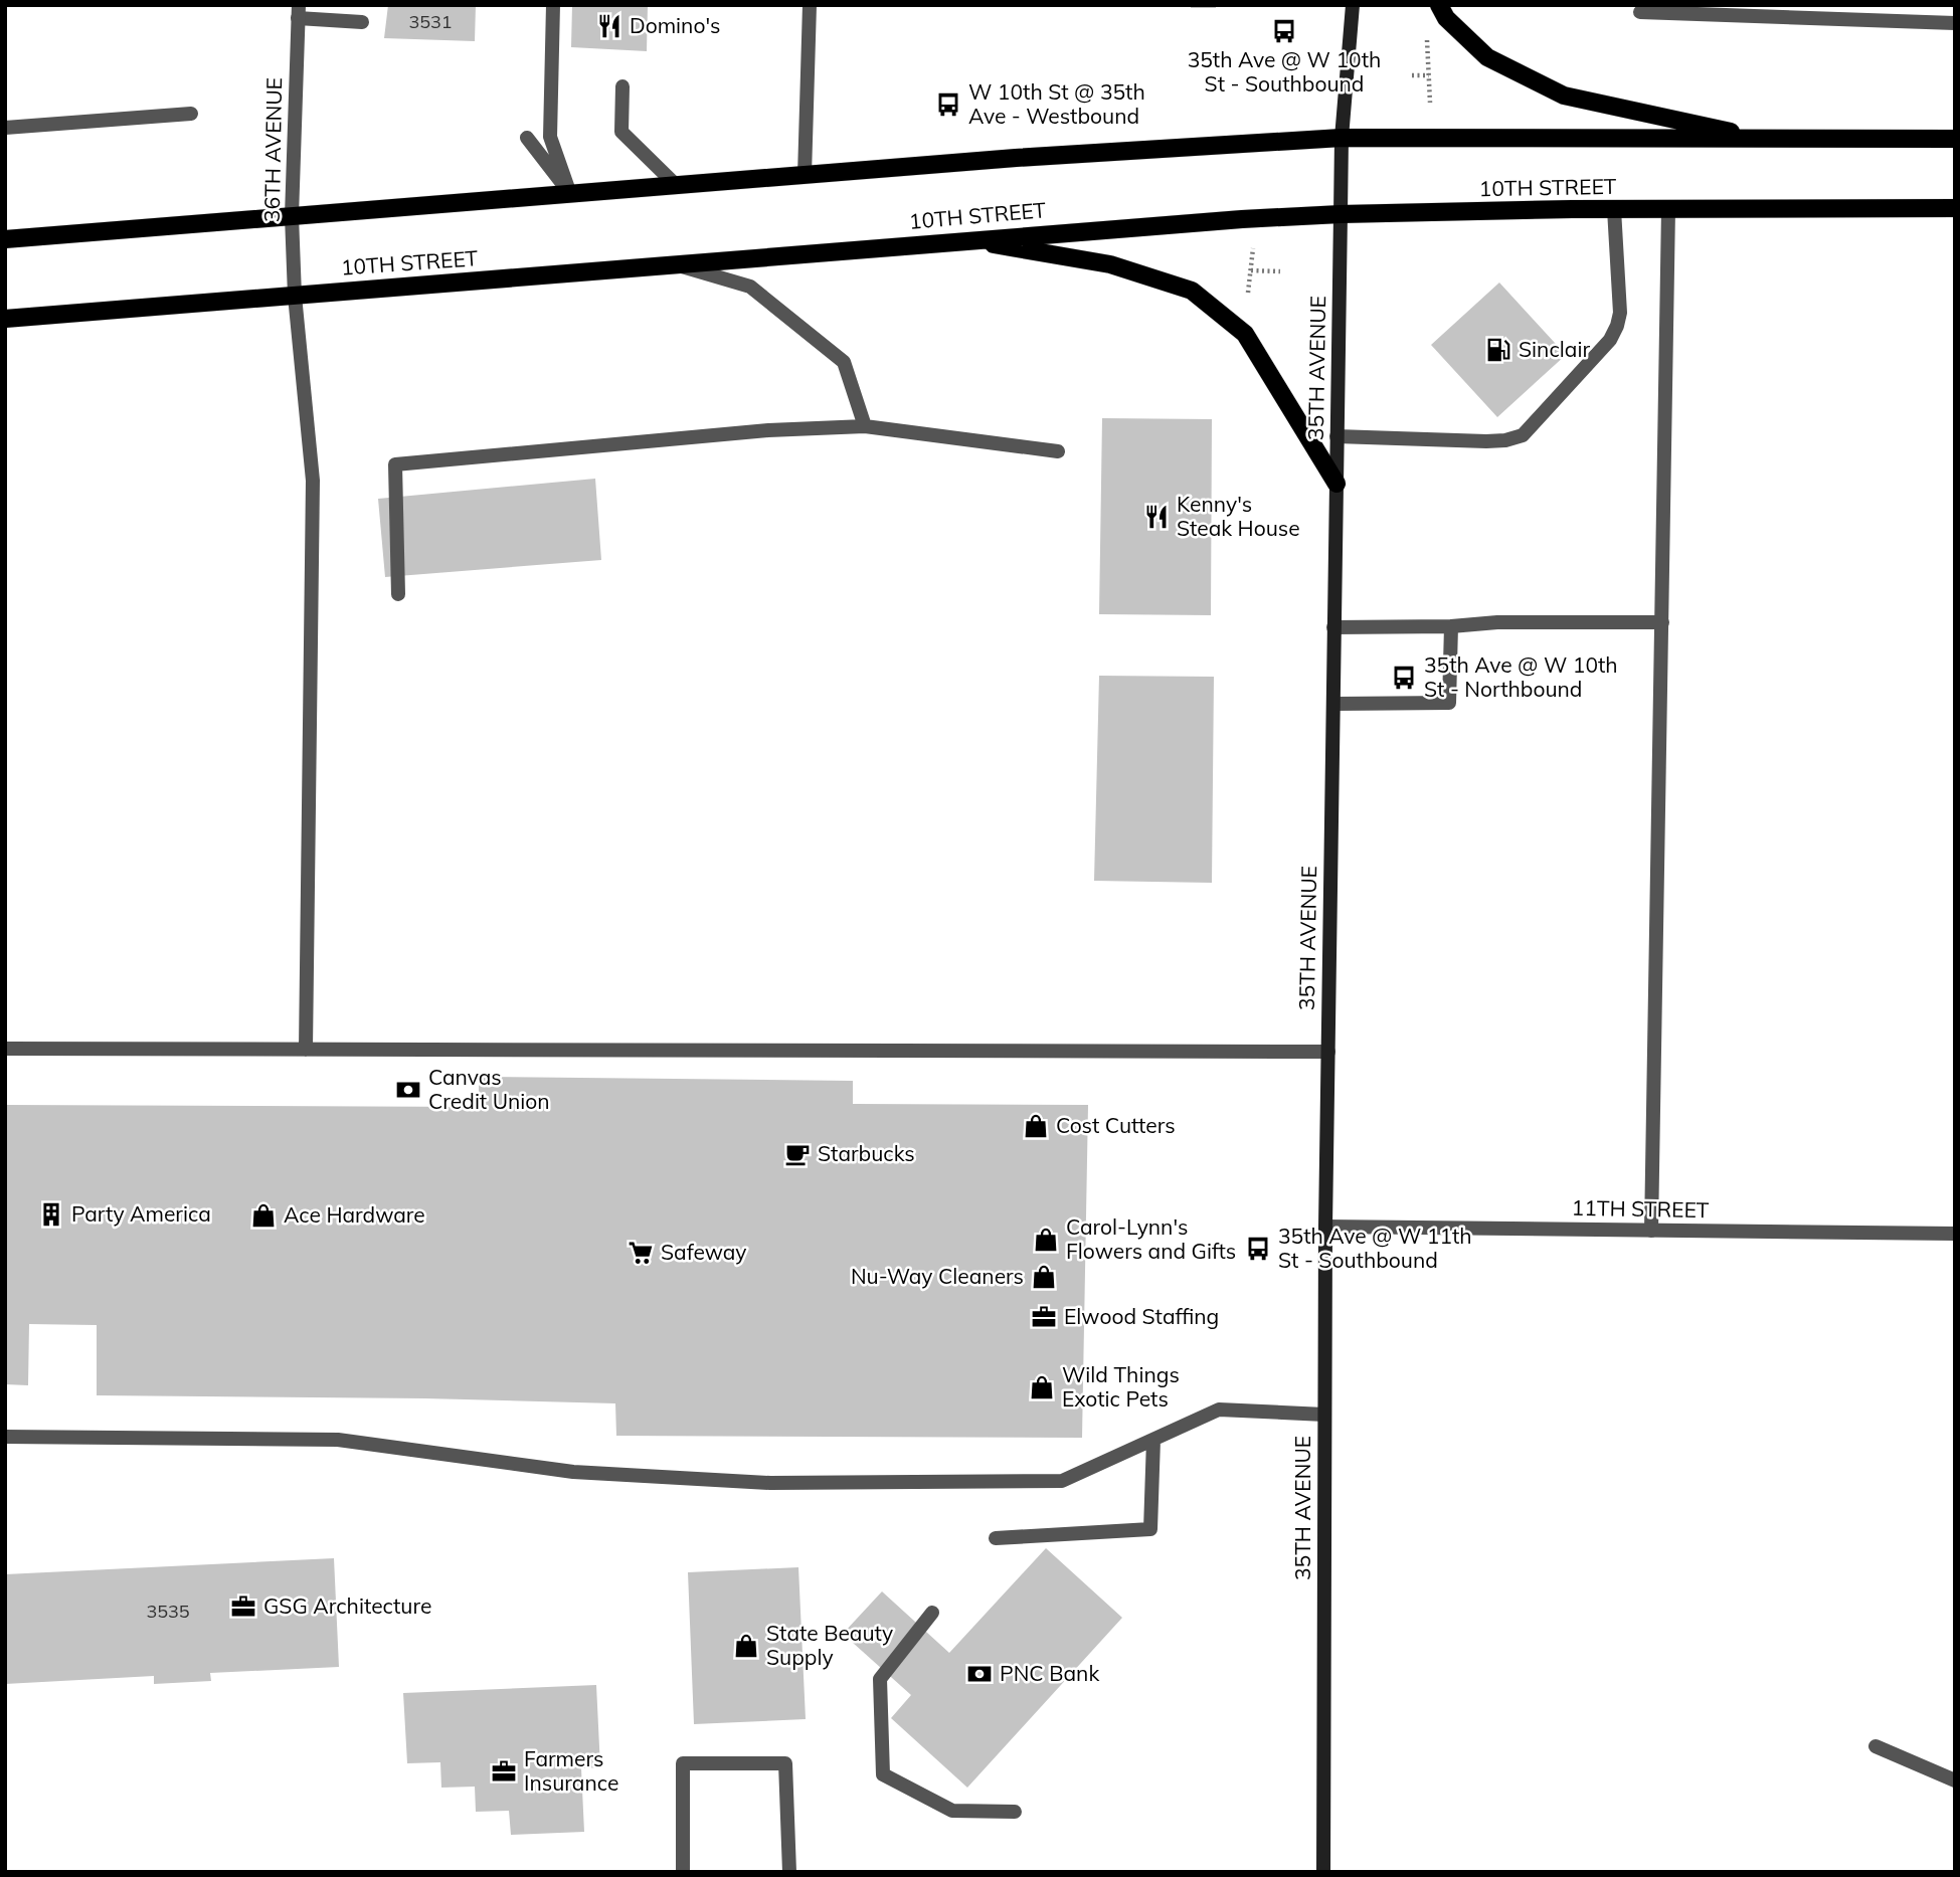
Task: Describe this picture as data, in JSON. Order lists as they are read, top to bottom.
{
  "streets": {
    "main road": ["10TH STREET", "35TH AVENUE"],
    "street": ["36TH AVENUE", "11TH STREET"]
  },
  "crossings": [
    ["36TH AVENUE", "10TH STREET"],
    ["10TH STREET", "35TH AVENUE"],
    ["35TH AVENUE", "11TH STREET"]
  ],
  "places": {
    "restaurant": ["Domino's", "Kenny's Steak House"],
    "bus stop": [
      "35th Ave @ W 10th St - Southbound",
      "W 10th St @ 35th Ave - Westbound",
      "35th Ave @ W 10th St - Northbound",
      "35th Ave @ W 11th St - Southbound"
    ],
    "fuel station": ["Sinclair"],
    "bank": ["Canvas Credit Union", "PNC Bank"],
    "shop": [
      "Cost Cutters",
      "Ace Hardware",
      "Carol-Lynn's Flowers and Gifts",
      "Nu-Way Cleaners",
      "Wild Things Exotic Pets",
      "State Beauty Supply"
    ],
    "cafe": ["Starbucks"],
    "building": ["Party America"],
    "supermarket": ["Safeway"],
    "office": ["Elwood Staffing", "GSG Architecture", "Farmers Insurance"]
  },
  "house_numbers": ["3531", "3535"]
}
